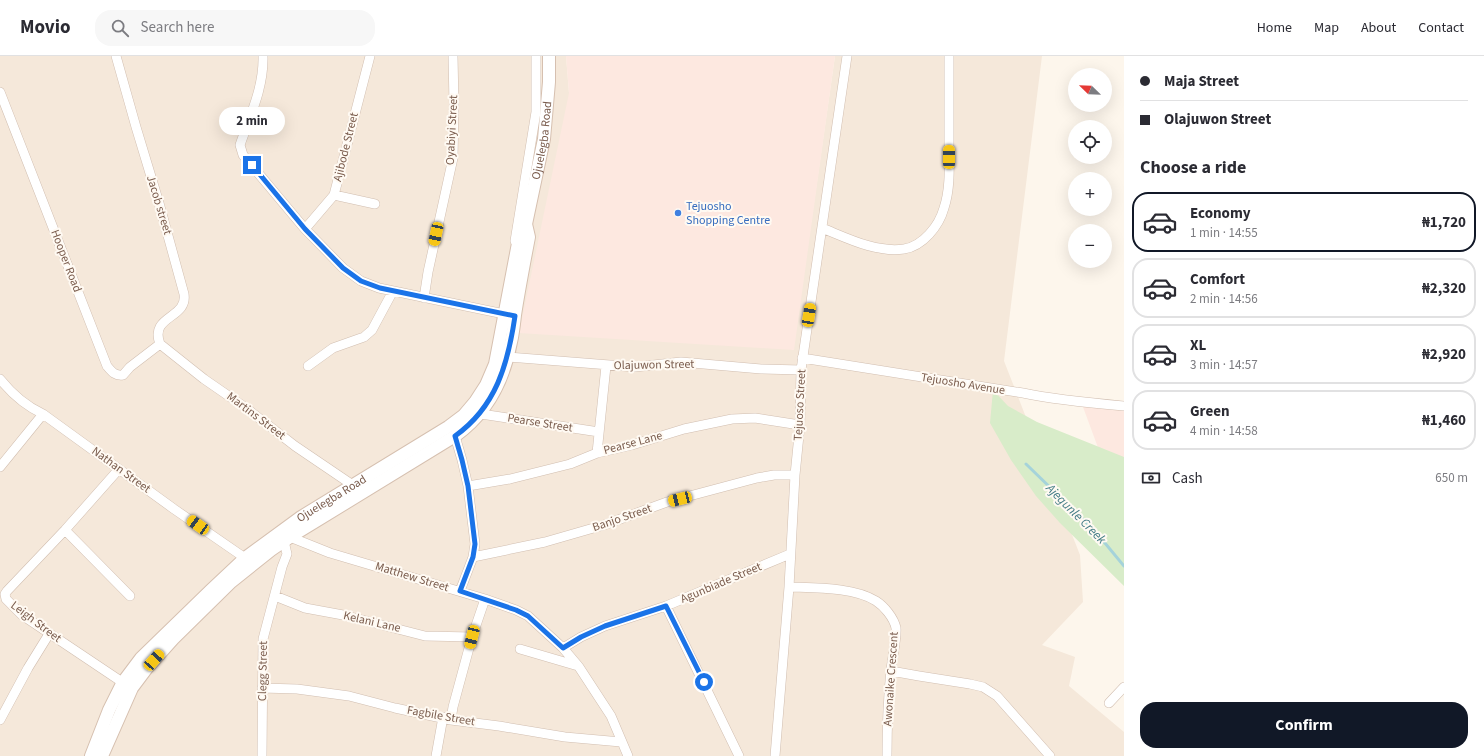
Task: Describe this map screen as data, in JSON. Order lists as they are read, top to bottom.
{
  "streets": {
    "main road": ["Ojuelegba Road"],
    "street": [
      "Oyabiyi Street",
      "Ajibode Street",
      "Jacob street",
      "Hooper Road",
      "Olajuwon Street",
      "Tejuosho Avenue",
      "Tejuoso Street",
      "Martins Street",
      "Pearse Street",
      "Pearse Lane",
      "Nathan Street",
      "Banjo Street",
      "Matthew Street",
      "Agunbiade Street",
      "Leigh Street",
      "Kelani Lane",
      "Clegg Street",
      "Awonaike Crescent",
      "Fagbile Street"
    ]
  },
  "crossings": [
    ["Ojuelegba Road", "Olajuwon Street"],
    ["Ojuelegba Road", "Martins Street"],
    ["Ojuelegba Road", "Pearse Street"],
    ["Ojuelegba Road", "Nathan Street"],
    ["Ojuelegba Road", "Matthew Street"],
    ["Ojuelegba Road", "Leigh Street"],
    ["Ojuelegba Road", "Clegg Street"],
    ["Jacob street", "Hooper Road"],
    ["Jacob street", "Martins Street"],
    ["Hooper Road", "Martins Street"],
    ["Olajuwon Street", "Tejuoso Street"],
    ["Tejuosho Avenue", "Tejuoso Street"],
    ["Tejuoso Street", "Pearse Lane"],
    ["Tejuoso Street", "Banjo Street"],
    ["Tejuoso Street", "Agunbiade Street"],
    ["Tejuoso Street", "Awonaike Crescent"],
    ["Nathan Street", "Leigh Street"],
    ["Matthew Street", "Agunbiade Street"],
    ["Matthew Street", "Clegg Street"],
    ["Matthew Street", "Fagbile Street"],
    ["Kelani Lane", "Clegg Street"],
    ["Clegg Street", "Fagbile Street"]
  ],
  "water": ["Ajegunle Creek"],
  "places": ["Tejuosho Shopping Centre"],
  "north": "top left",
  "page": {
    "header": "Movio",
    "search": "Search here",
    "nav": [
      "Home",
      "Map",
      "About",
      "Contact"
    ],
    "banner": ["Maja Street", "Olajuwon Street"],
    "map_buttons": ["+", "−"],
    "bubble": "2 min",
    "heading": "Choose a ride",
    "list": [
      {
        "name": "Economy",
        "note": "1 min · 14:55",
        "value": "₦1,720"
      },
      {
        "name": "Comfort",
        "note": "2 min · 14:56",
        "value": "₦2,320"
      },
      {
        "name": "XL",
        "note": "3 min · 14:57",
        "value": "₦2,920"
      },
      {
        "name": "Green",
        "note": "4 min · 14:58",
        "value": "₦1,460"
      }
    ],
    "pay": ["Cash", "650 m"],
    "buttons": "Confirm"
  }
}
